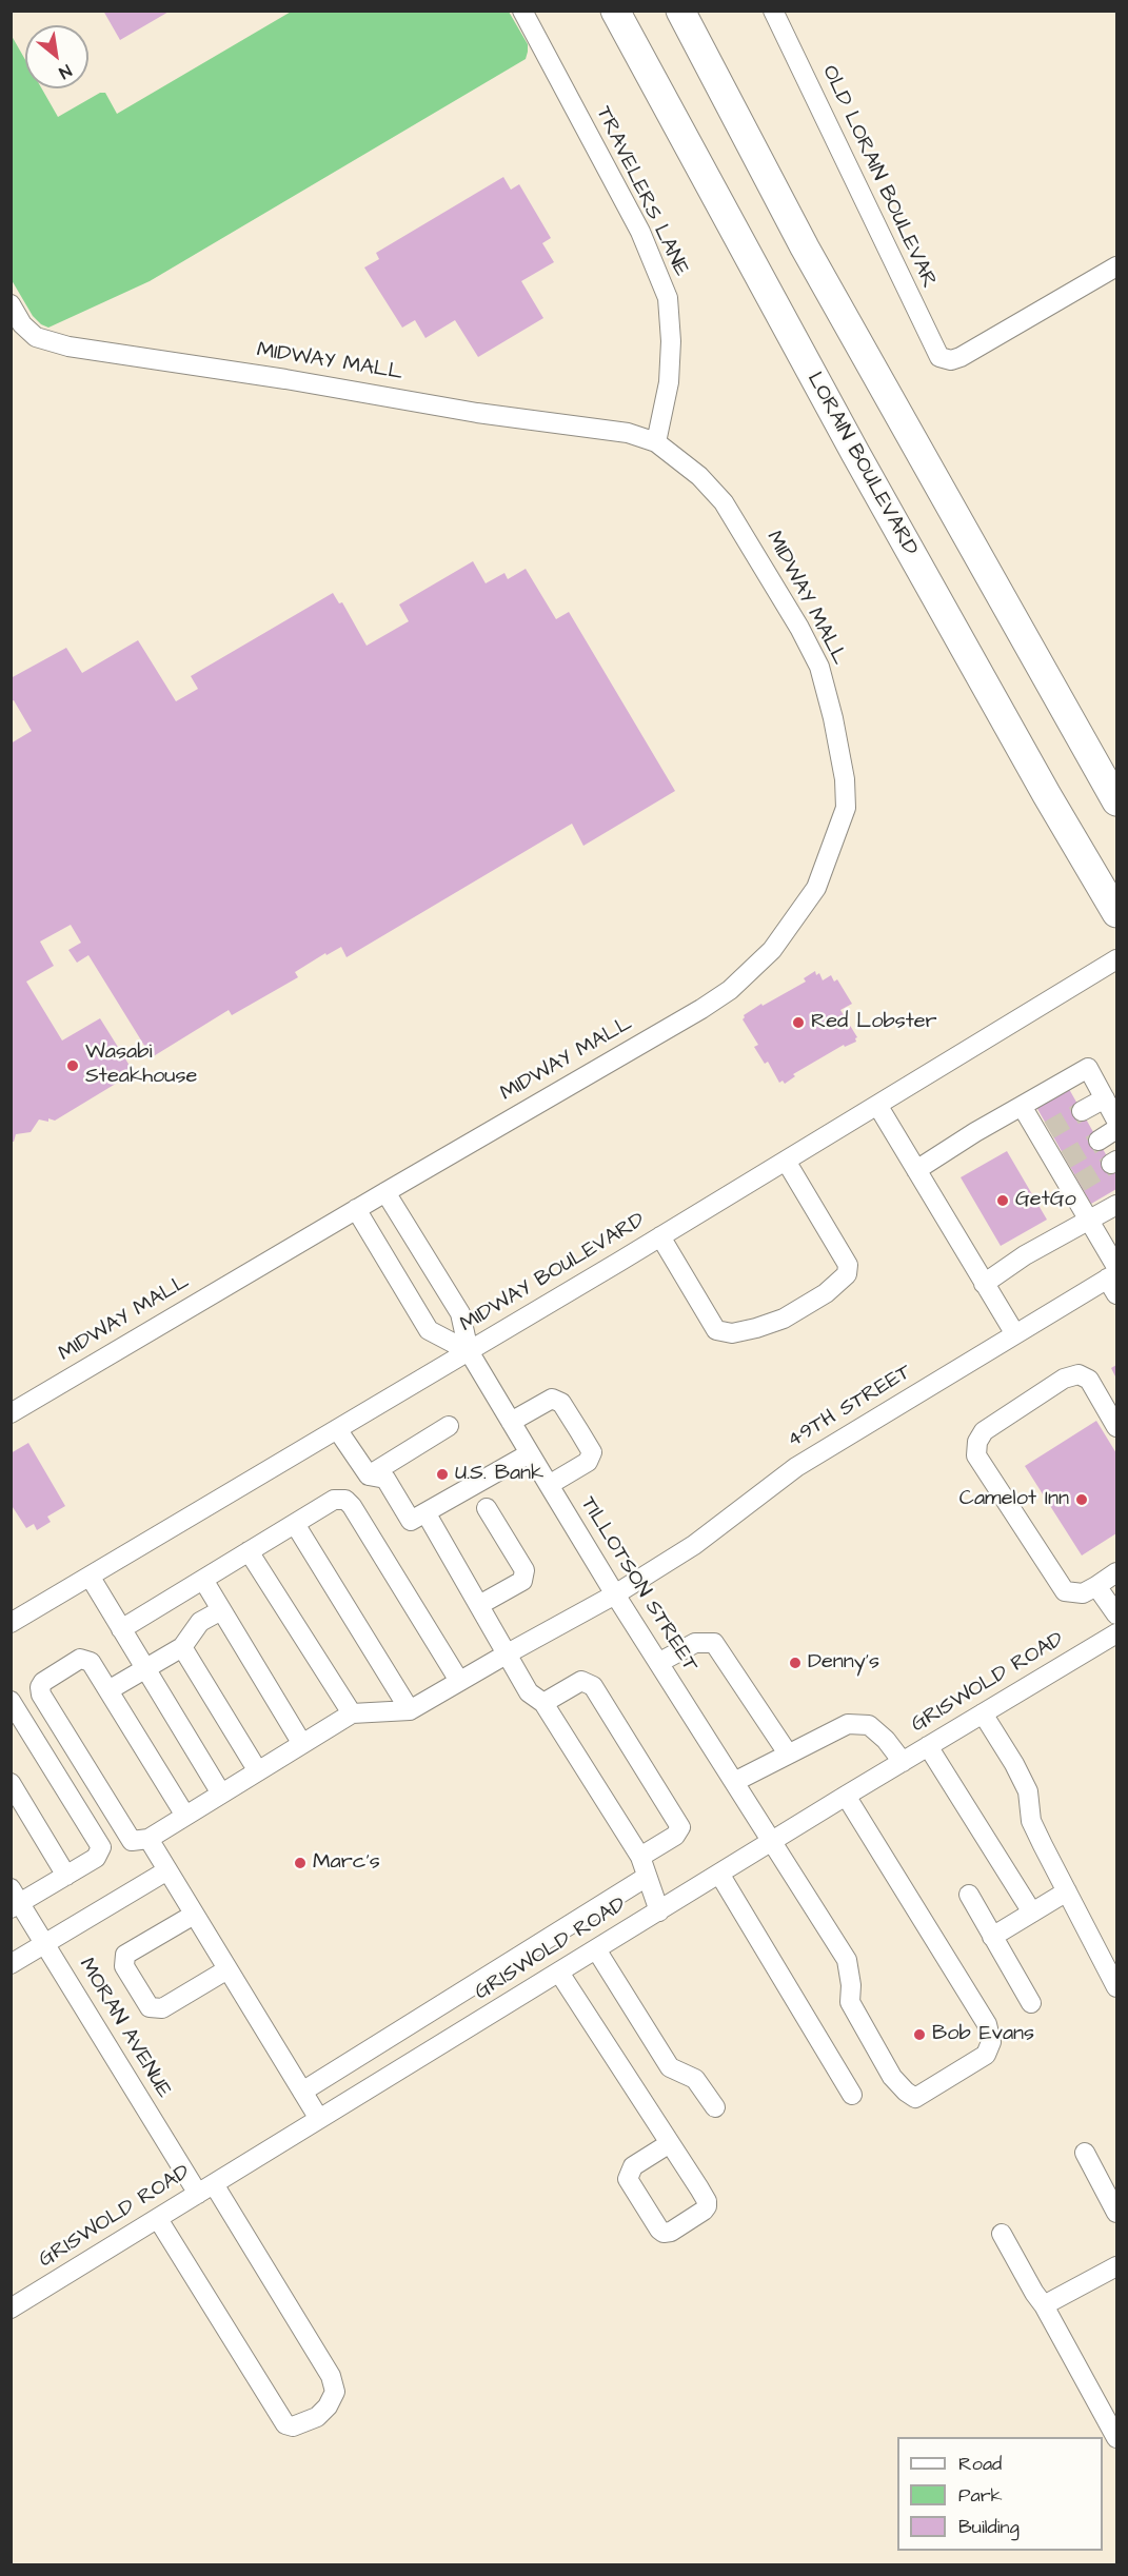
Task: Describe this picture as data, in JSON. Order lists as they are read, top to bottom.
{
  "streets": {
    "highway": ["LORAIN BOULEVARD"],
    "street": [
      "OLD LORAIN BOULEVAR",
      "TRAVELERS LANE",
      "MIDWAY MALL",
      "MIDWAY BOULEVARD",
      "49TH STREET",
      "TILLOTSON STREET",
      "GRISWOLD ROAD",
      "MORAN AVENUE"
    ]
  },
  "crossings": [
    ["TRAVELERS LANE", "MIDWAY MALL"],
    ["MIDWAY MALL", "TILLOTSON STREET"],
    ["MIDWAY BOULEVARD", "TILLOTSON STREET"],
    ["49TH STREET", "TILLOTSON STREET"],
    ["TILLOTSON STREET", "GRISWOLD ROAD"],
    ["GRISWOLD ROAD", "MORAN AVENUE"]
  ],
  "places": [
    "Red Lobster",
    "Wasabi Steakhouse",
    "GetGo",
    "U.S. Bank",
    "Camelot Inn",
    "Denny's",
    "Marc's",
    "Bob Evans"
  ],
  "legend": ["Road", "Park", "Building"],
  "north": "bottom right"
}
